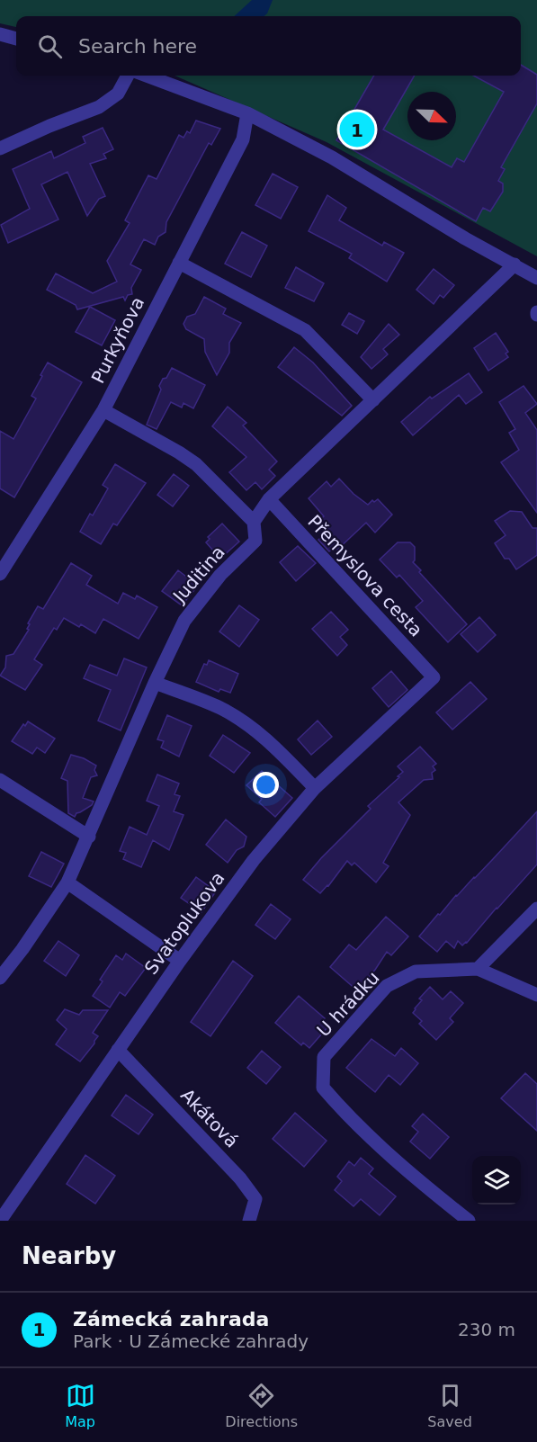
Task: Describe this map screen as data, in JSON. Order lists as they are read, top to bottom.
{
  "streets": {
    "street": [
      "Purkyňova",
      "Juditina",
      "Přemyslova cesta",
      "Svatoplukova",
      "U hrádku",
      "Akátová"
    ]
  },
  "crossings": [
    ["Juditina", "Přemyslova cesta"],
    ["Přemyslova cesta", "Svatoplukova"],
    ["Svatoplukova", "Akátová"]
  ],
  "north": "bottom right",
  "page": {
    "search": "Search here",
    "pins": "1",
    "heading": "Nearby",
    "list": [
      {
        "mark": "1",
        "name": "Zámecká zahrada",
        "note": "Park · U Zámecké zahrady",
        "value": "230 m"
      }
    ],
    "nav": ["Map", "Directions", "Saved"]
  }
}
